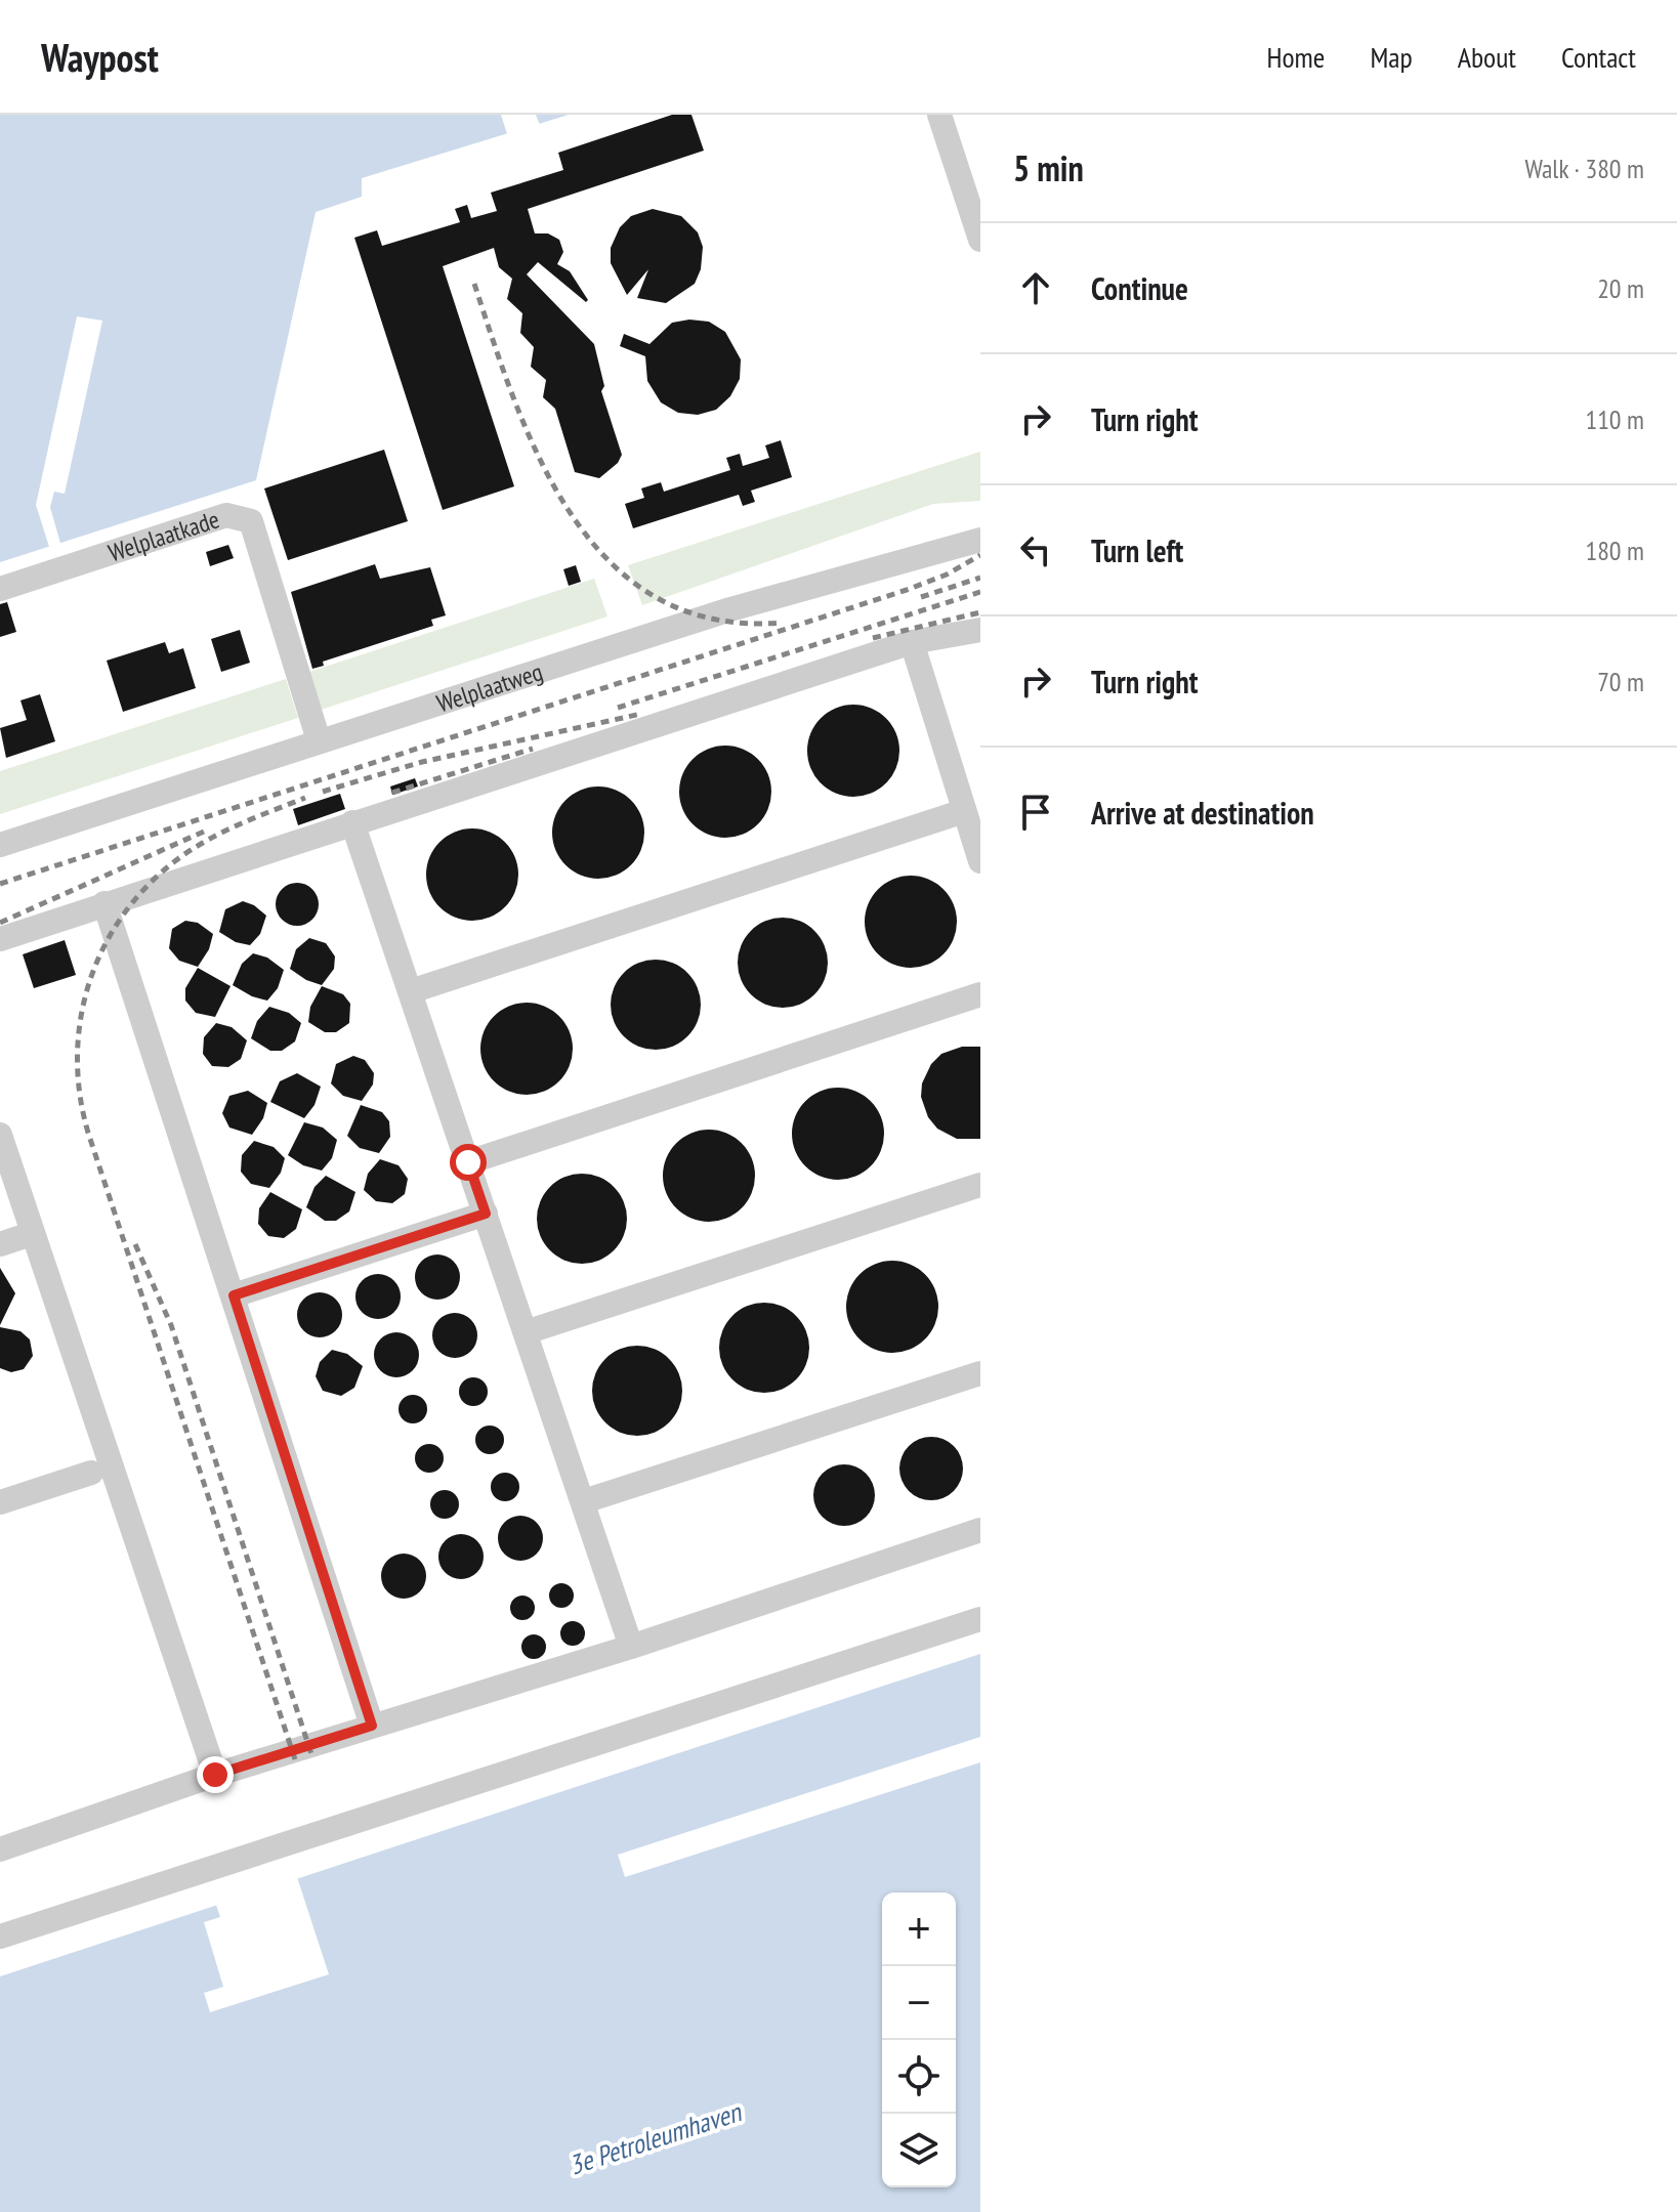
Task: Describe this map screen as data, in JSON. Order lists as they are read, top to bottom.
{
  "streets": {
    "lane": ["Welplaatkade", "Welplaatweg"]
  },
  "crossings": [
    ["Welplaatkade", "Welplaatweg"]
  ],
  "water": ["3e Petroleumhaven"],
  "page": {
    "header": "Waypost",
    "nav": [
      "Home",
      "Map",
      "About",
      "Contact"
    ],
    "heading": ["5 min", "Walk · 380 m"],
    "list": [
      ["Continue", "20 m"],
      ["Turn right", "110 m"],
      ["Turn left", "180 m"],
      ["Turn right", "70 m"],
      "Arrive at destination"
    ],
    "map_buttons": ["+", "−"]
  }
}
